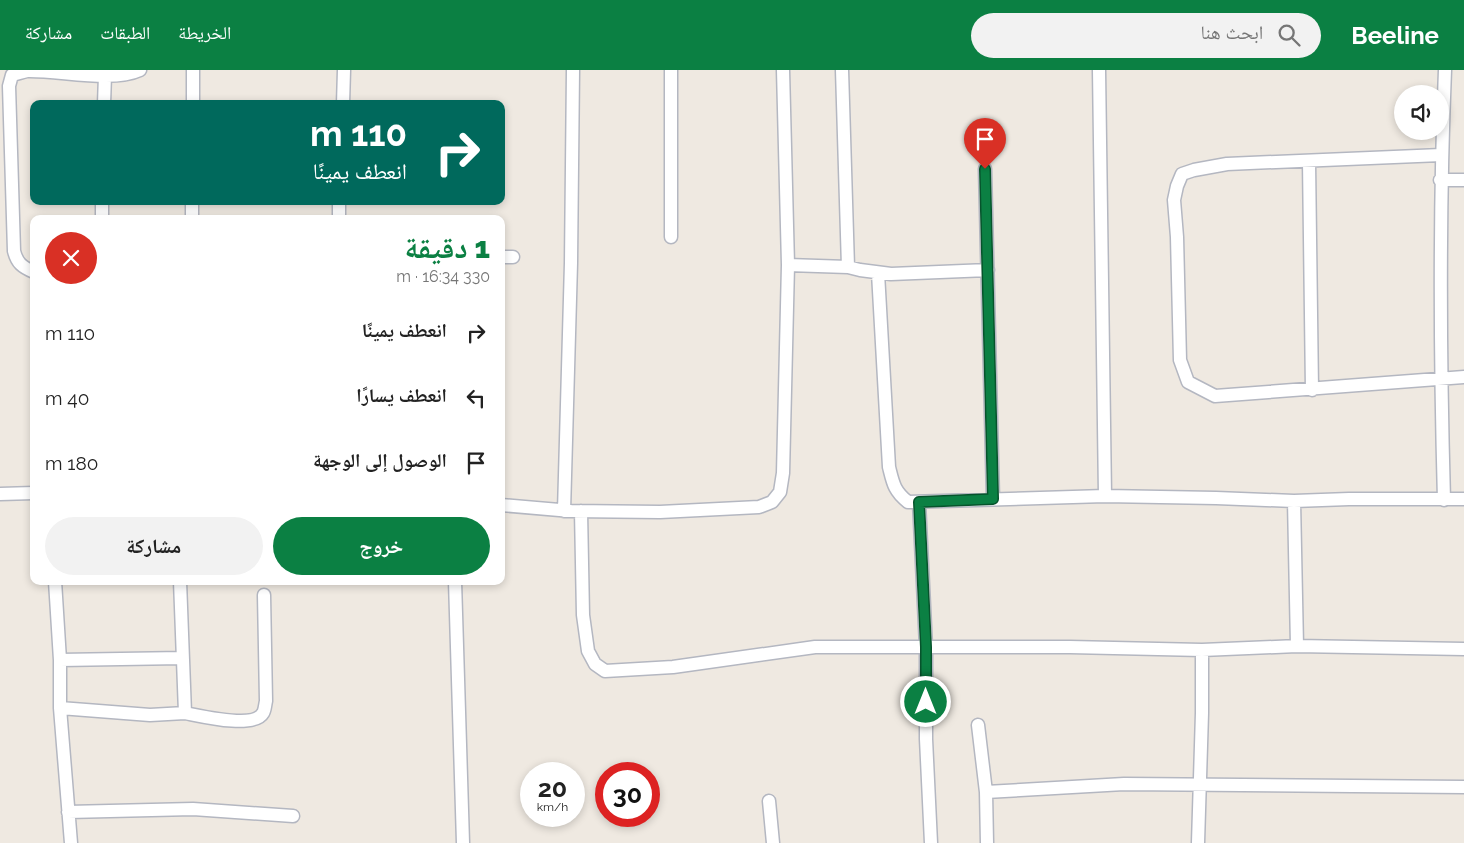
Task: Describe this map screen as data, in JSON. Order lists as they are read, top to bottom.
{
  "page": {
    "header": "Beeline",
    "search": "ابحث هنا",
    "nav": ["الخريطة", "الطبقات", "مشاركة"],
    "turn": ["110 m", "انعطف يمينًا"],
    "heading": ["1 دقيقة", "330 m · 16:34"],
    "list": [
      {
        "name": "انعطف يمينًا",
        "value": "110 m"
      },
      {
        "name": "انعطف يسارًا",
        "value": "40 m"
      },
      {
        "name": "الوصول إلى الوجهة",
        "value": "180 m"
      }
    ],
    "buttons": ["خروج", "مشاركة"],
    "speed": "20 km/h",
    "limit": "30"
  }
}
